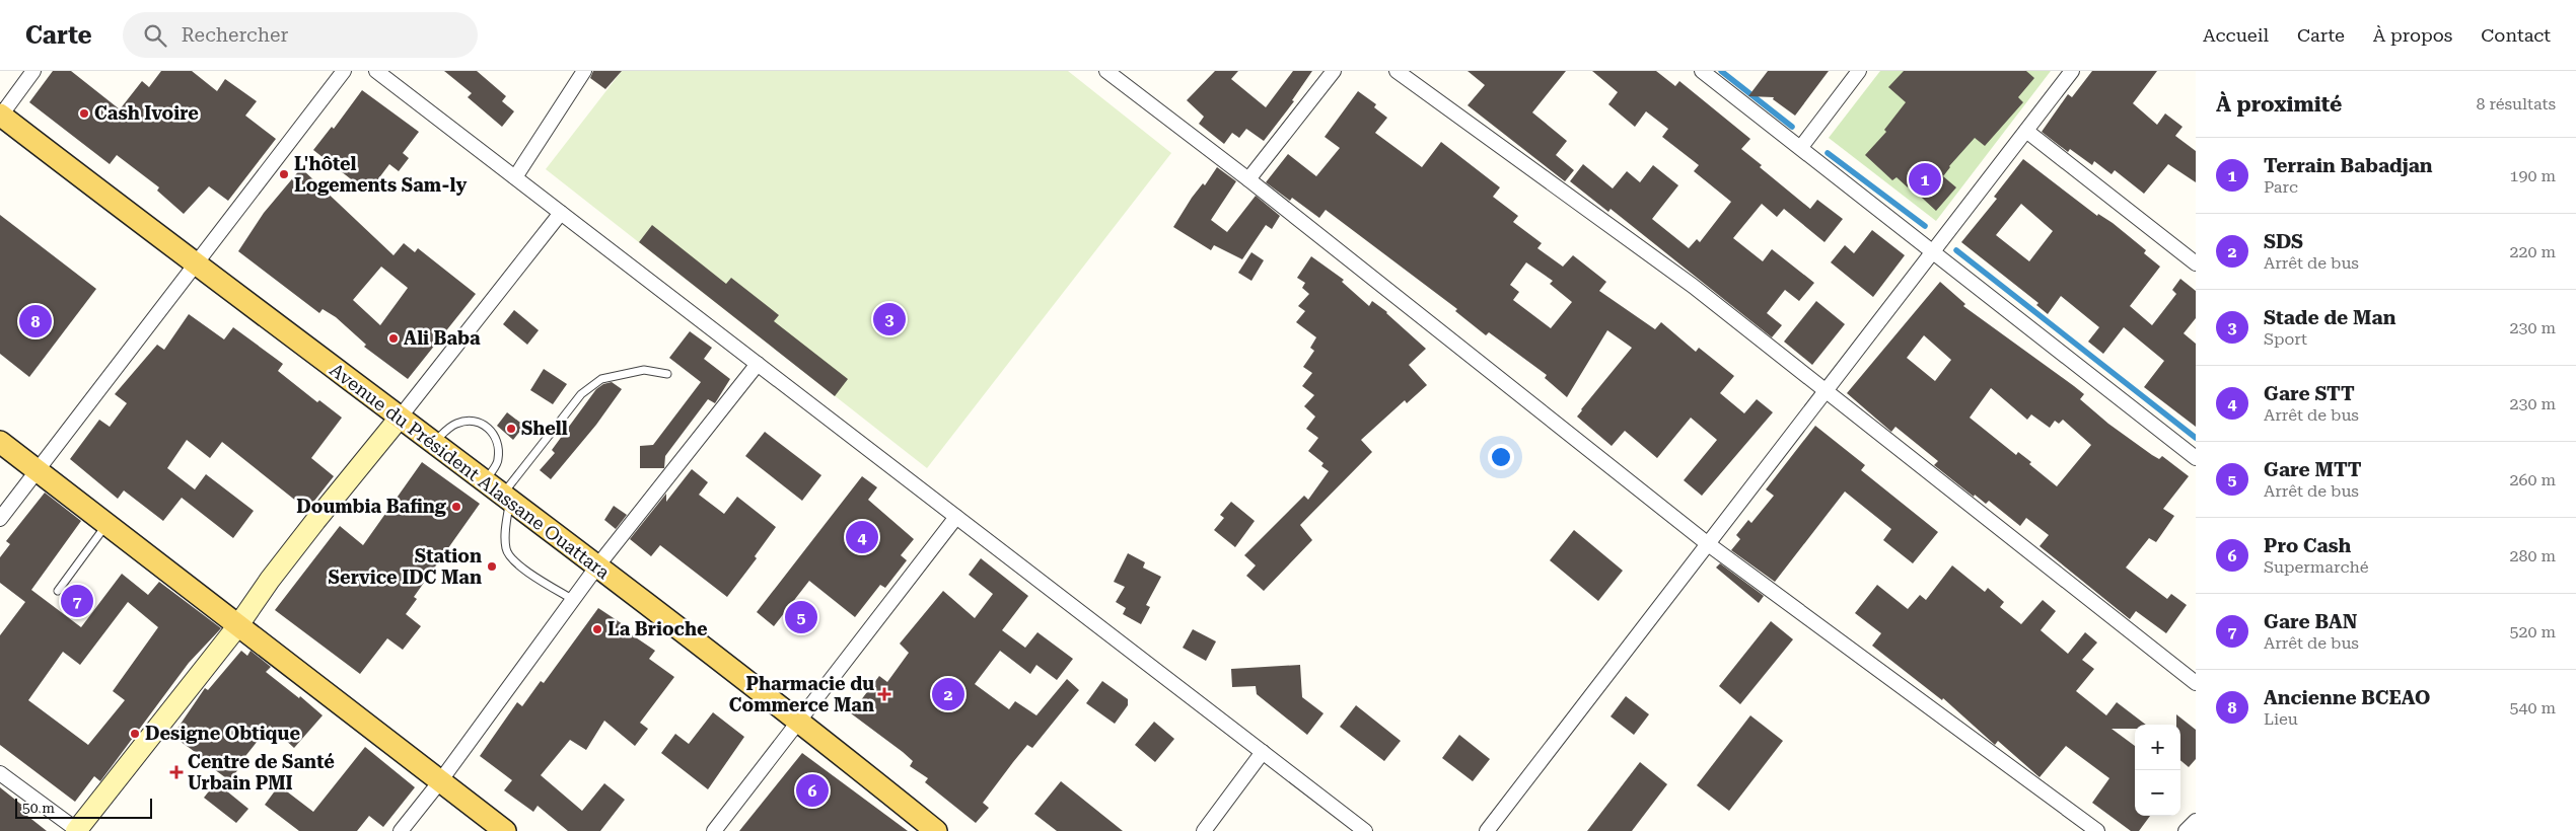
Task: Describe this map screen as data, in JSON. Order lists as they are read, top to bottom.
{
  "streets": {
    "main road": ["Avenue du Président Alassane Ouattara"]
  },
  "places": {
    "other": [
      "Cash Ivoire",
      "L'hôtel Logements Sam-ly",
      "Ali Baba",
      "Shell",
      "Doumbia Bafing",
      "Station Service IDC Man",
      "La Brioche",
      "Designe Obtique"
    ],
    "health": ["Pharmacie du Commerce Man", "Centre de Santé Urbain PMI"]
  },
  "scale_bar": "50 m",
  "page": {
    "header": "Carte",
    "search": "Rechercher",
    "nav": [
      "Accueil",
      "Carte",
      "À propos",
      "Contact"
    ],
    "heading": ["À proximité", "8 résultats"],
    "list": [
      {
        "mark": "1",
        "name": "Terrain Babadjan",
        "note": "Parc",
        "value": "190 m"
      },
      {
        "mark": "2",
        "name": "SDS",
        "note": "Arrêt de bus",
        "value": "220 m"
      },
      {
        "mark": "3",
        "name": "Stade de Man",
        "note": "Sport",
        "value": "230 m"
      },
      {
        "mark": "4",
        "name": "Gare STT",
        "note": "Arrêt de bus",
        "value": "230 m"
      },
      {
        "mark": "5",
        "name": "Gare MTT",
        "note": "Arrêt de bus",
        "value": "260 m"
      },
      {
        "mark": "6",
        "name": "Pro Cash",
        "note": "Supermarché",
        "value": "280 m"
      },
      {
        "mark": "7",
        "name": "Gare BAN",
        "note": "Arrêt de bus",
        "value": "520 m"
      },
      {
        "mark": "8",
        "name": "Ancienne BCEAO",
        "note": "Lieu",
        "value": "540 m"
      }
    ],
    "pins": [
      "1",
      "3",
      "8",
      "4",
      "7",
      "5",
      "2",
      "6"
    ],
    "map_buttons": ["+", "−"],
    "scale": "50 m"
  }
}
